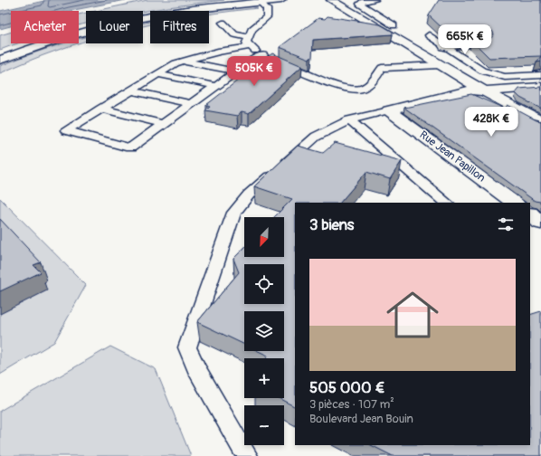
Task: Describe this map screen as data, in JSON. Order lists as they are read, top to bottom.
{
  "streets": {
    "street": ["Rue Jean Papillon"]
  },
  "north": "bottom left",
  "page": {
    "chip": ["Acheter", "Louer", "Filtres"],
    "price": ["665K €", "505K €", "428K €"],
    "heading": "3 biens",
    "map_buttons": ["+", "−"],
    "list": [
      {
        "name": "505 000 €",
        "note": "3 pièces · 107 m² · Boulevard Jean Bouin"
      }
    ]
  }
}
